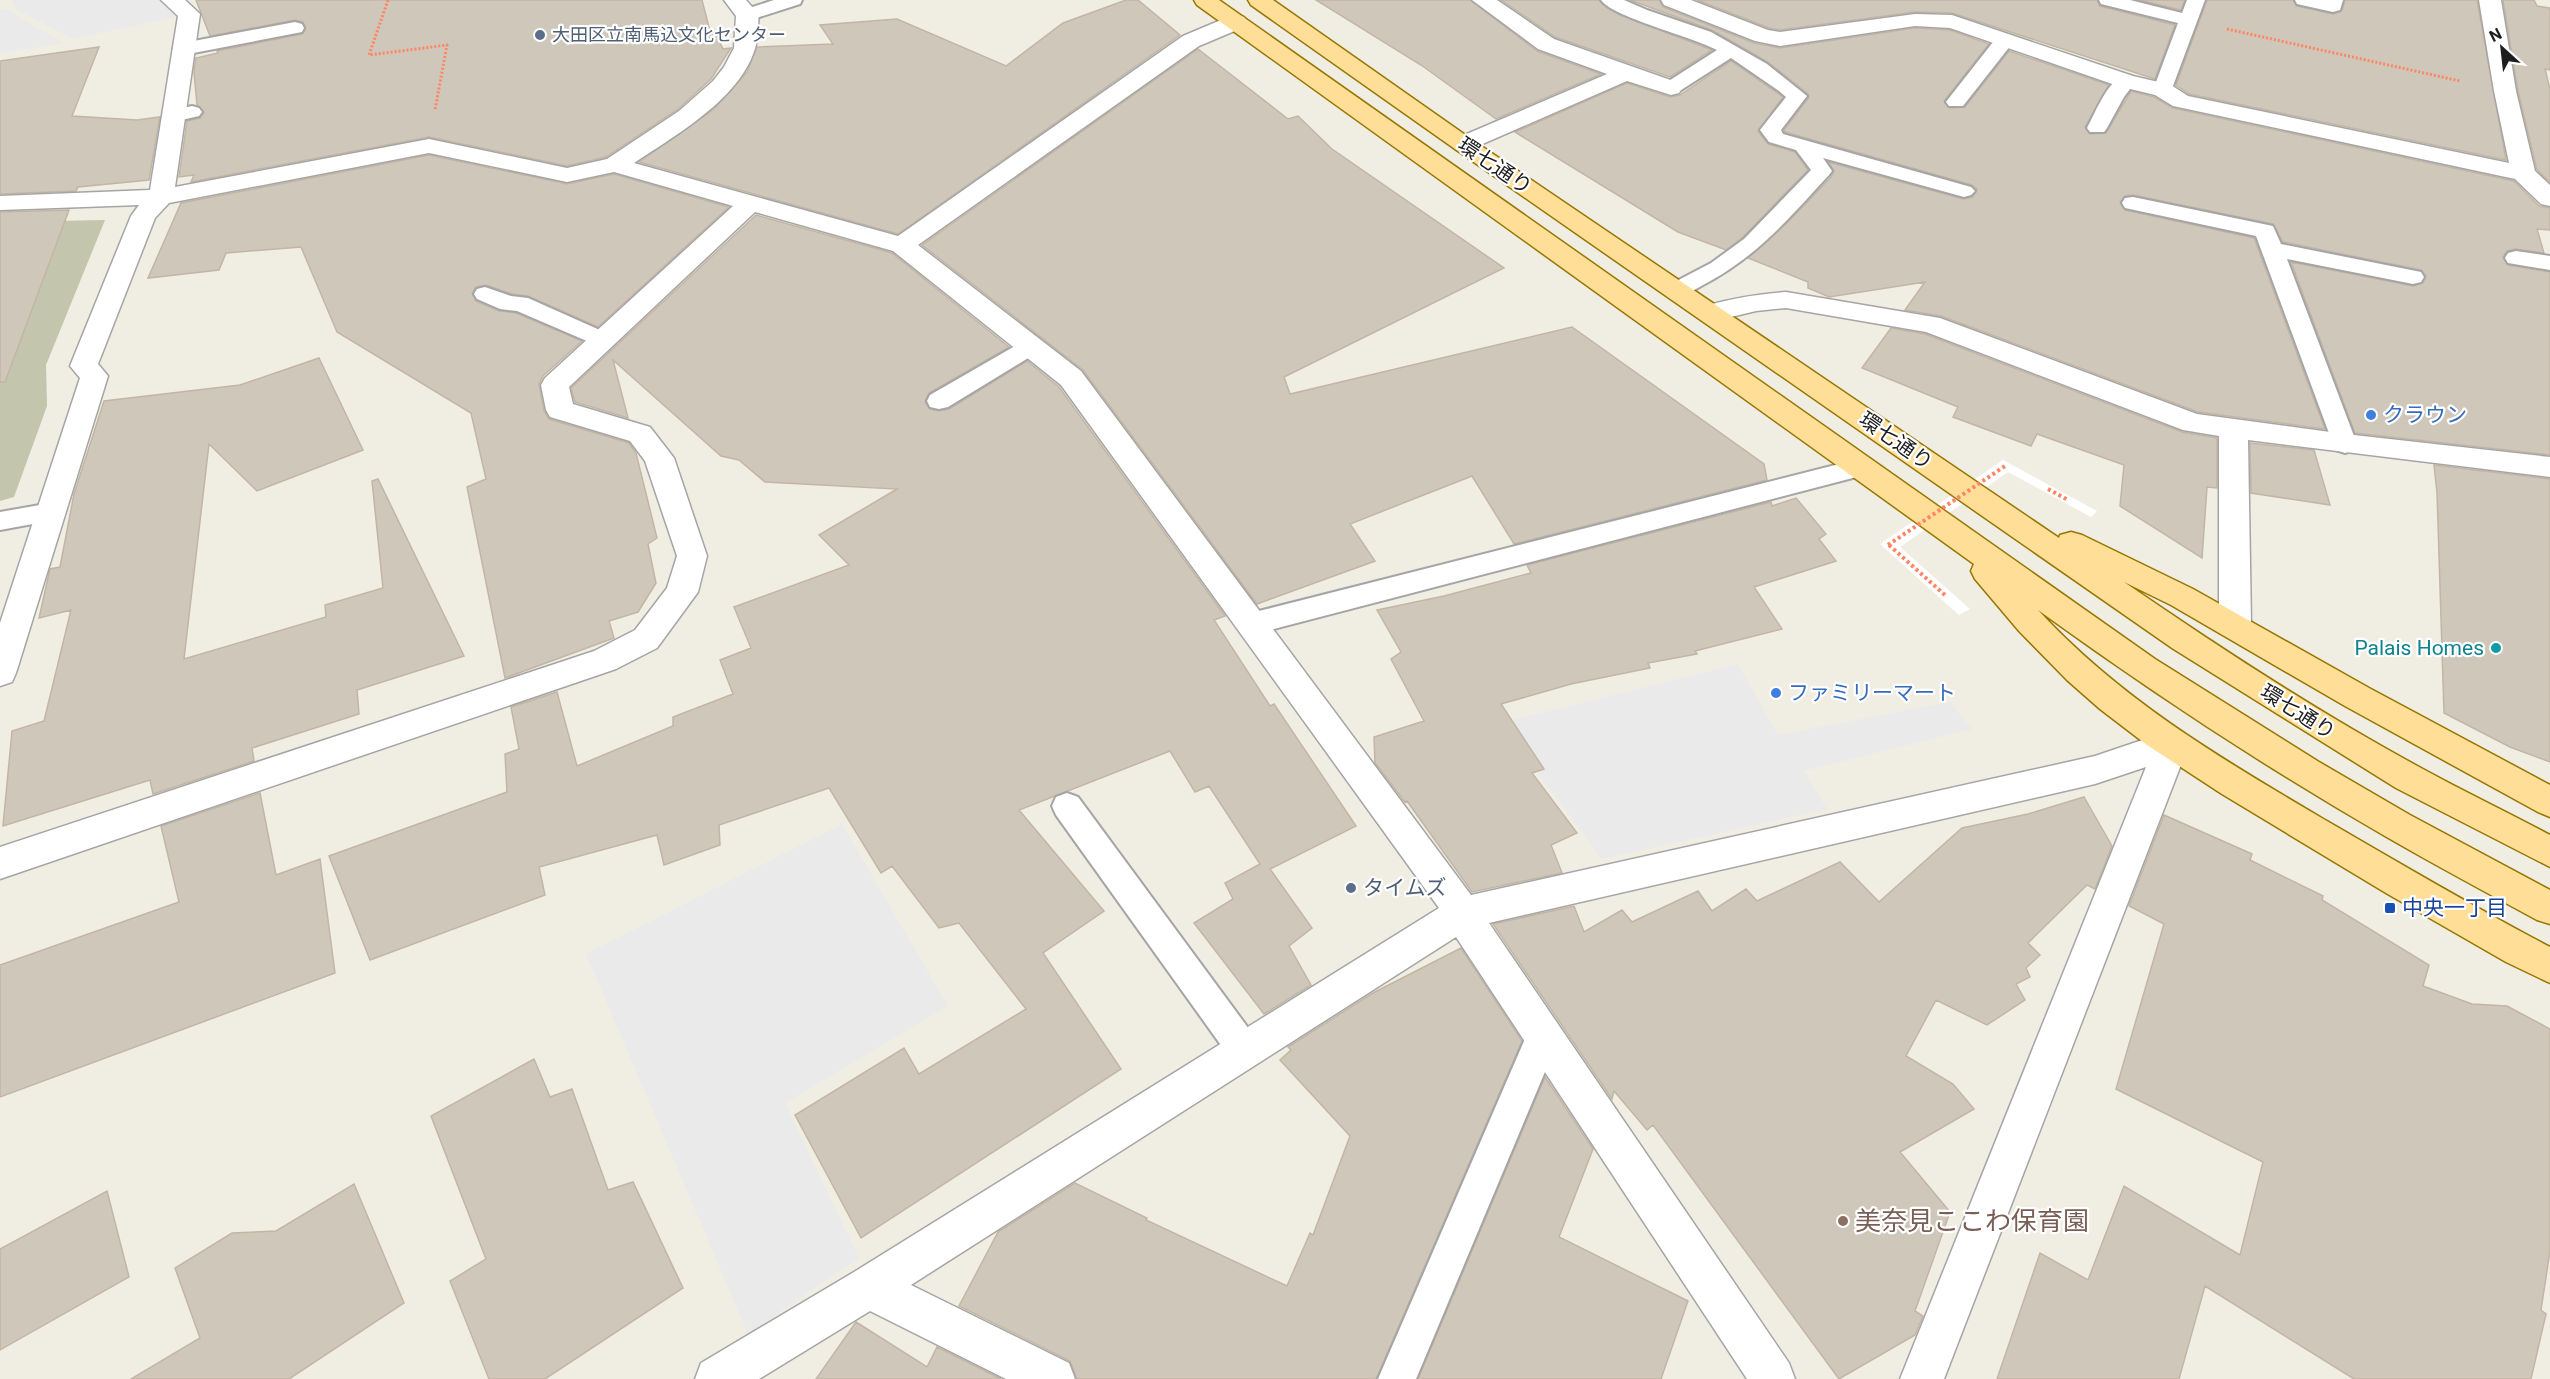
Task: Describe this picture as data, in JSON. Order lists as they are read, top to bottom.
{
  "streets": {
    "main road": ["環七通り"]
  },
  "places": {
    "other": [
      "大田区立南馬込文化センター",
      "クラウン",
      "Palais Homes",
      "ファミリーマート",
      "タイムズ",
      "美奈見ここわ保育園"
    ],
    "transit": ["中央一丁目"]
  },
  "north": "top left"
}
